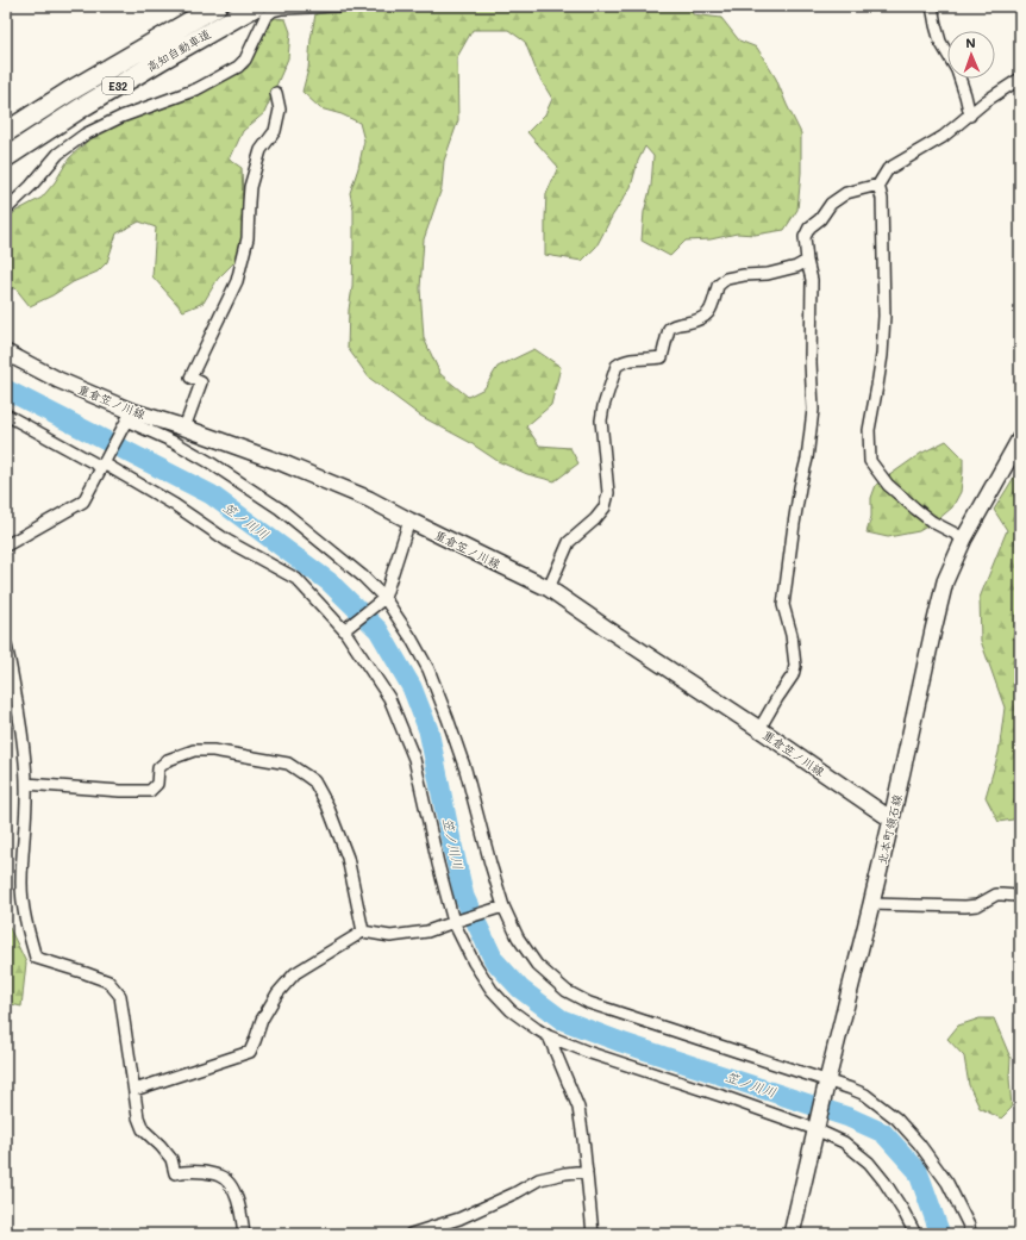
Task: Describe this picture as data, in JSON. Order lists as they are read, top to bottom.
{
  "streets": {
    "highway": ["高知自動車道", "E32"],
    "main road": ["重倉笠ノ川線", "北本町領石線"]
  },
  "crossings": [
    ["重倉笠ノ川線", "北本町領石線"]
  ],
  "water": ["笠ノ川川"],
  "north": "top"
}
